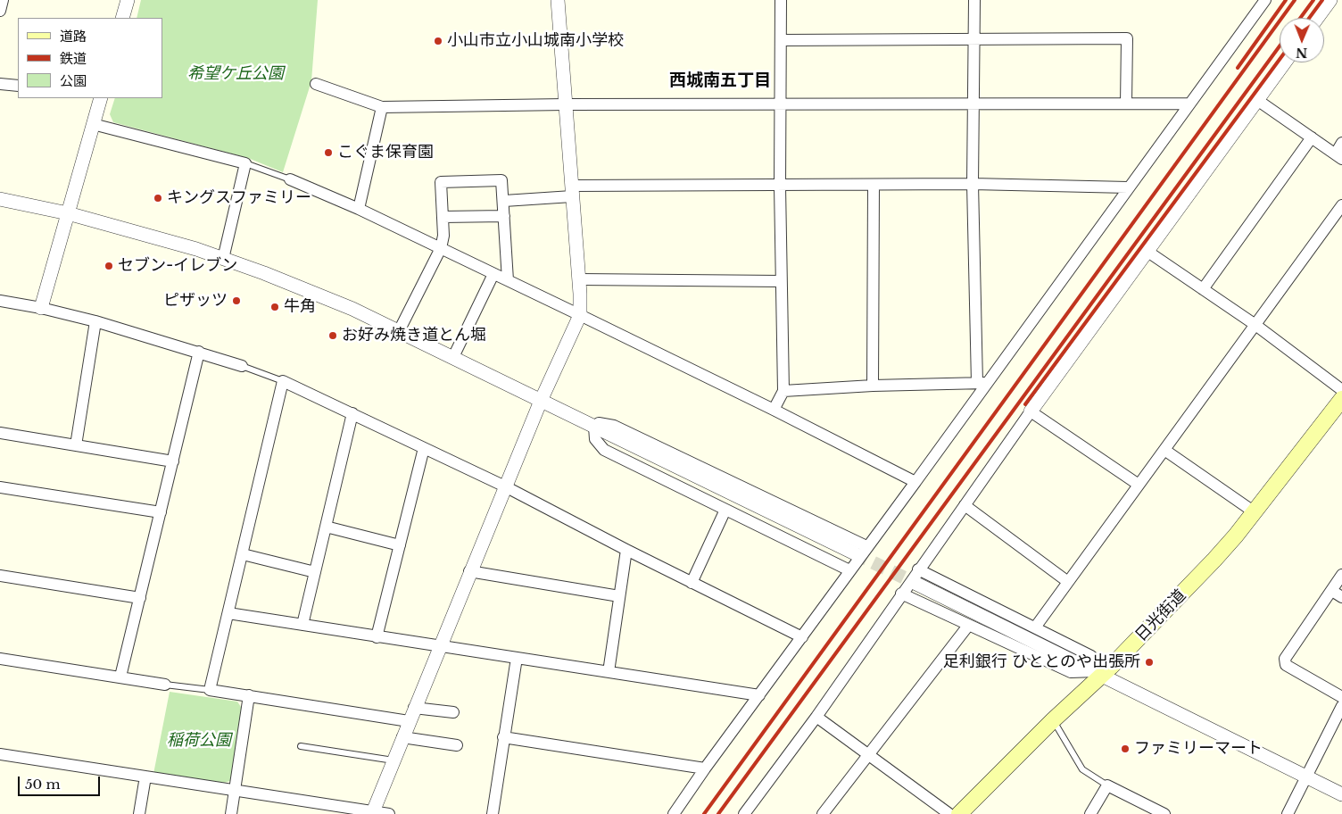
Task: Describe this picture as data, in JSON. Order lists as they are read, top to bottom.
{
  "streets": {
    "main road": ["日光街道"]
  },
  "districts": ["西城南五丁目"],
  "parks": ["希望ケ丘公園", "稲荷公園"],
  "places": [
    "小山市立小山城南小学校",
    "こぐま保育園",
    "キングスファミリー",
    "セブン-イレブン",
    "ピザッツ",
    "牛角",
    "お好み焼き道とん堀",
    "足利銀行 ひととのや出張所",
    "ファミリーマート"
  ],
  "legend": ["道路", "鉄道", "公園"],
  "scale_bar": "50 m",
  "north": "bottom"
}
